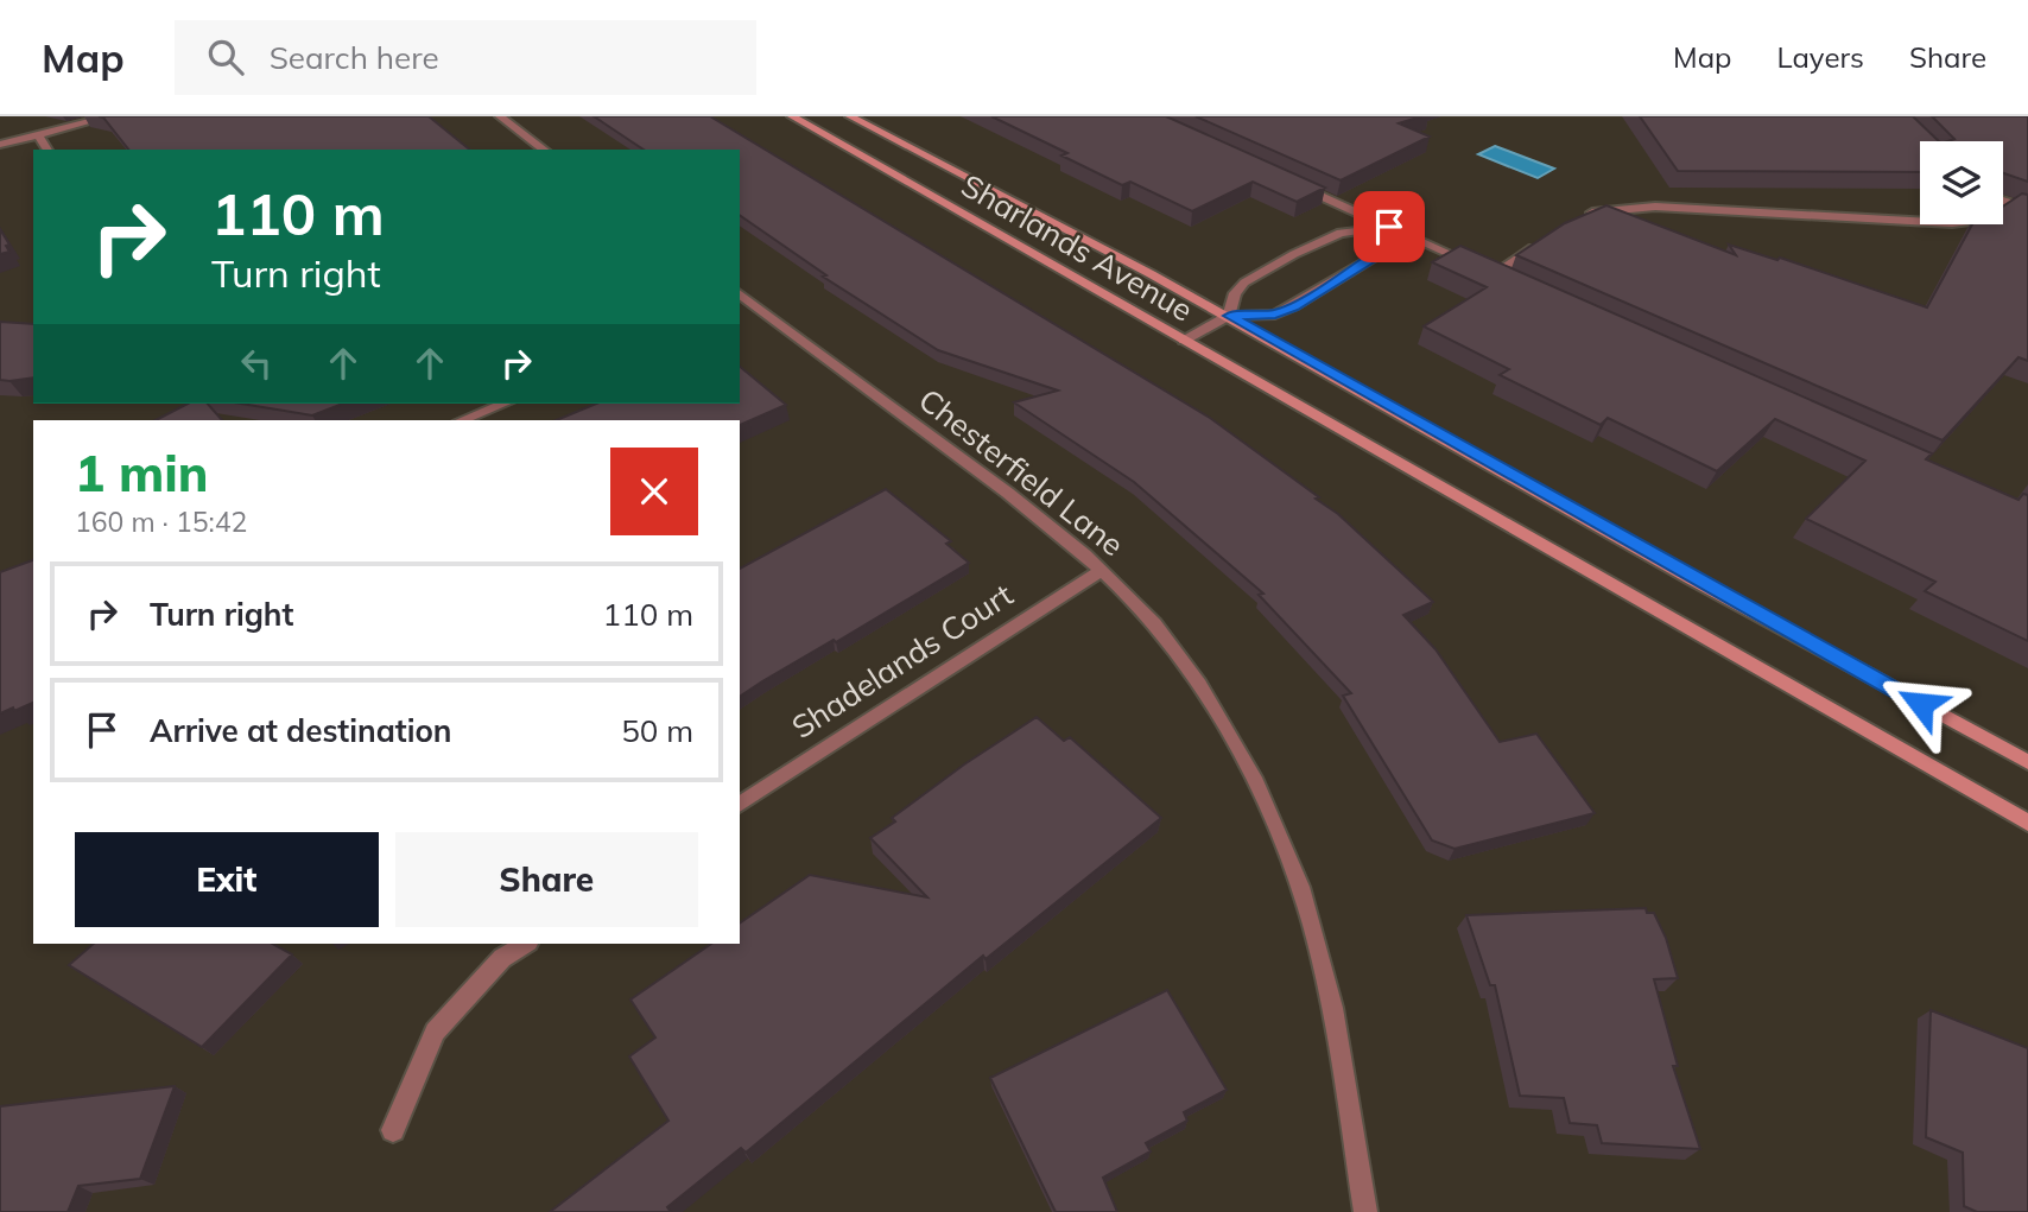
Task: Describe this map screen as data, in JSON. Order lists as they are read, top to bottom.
{
  "streets": {
    "main road": ["Sharlands Avenue"],
    "street": ["Chesterfield Lane", "Shadelands Court"]
  },
  "crossings": [
    ["Chesterfield Lane", "Shadelands Court"]
  ],
  "page": {
    "header": "Map",
    "search": "Search here",
    "nav": ["Map", "Layers", "Share"],
    "turn": ["110 m", "Turn right"],
    "heading": ["1 min", "160 m · 15:42"],
    "list": [
      {
        "name": "Turn right",
        "value": "110 m"
      },
      {
        "name": "Arrive at destination",
        "value": "50 m"
      }
    ],
    "buttons": ["Exit", "Share"]
  }
}
